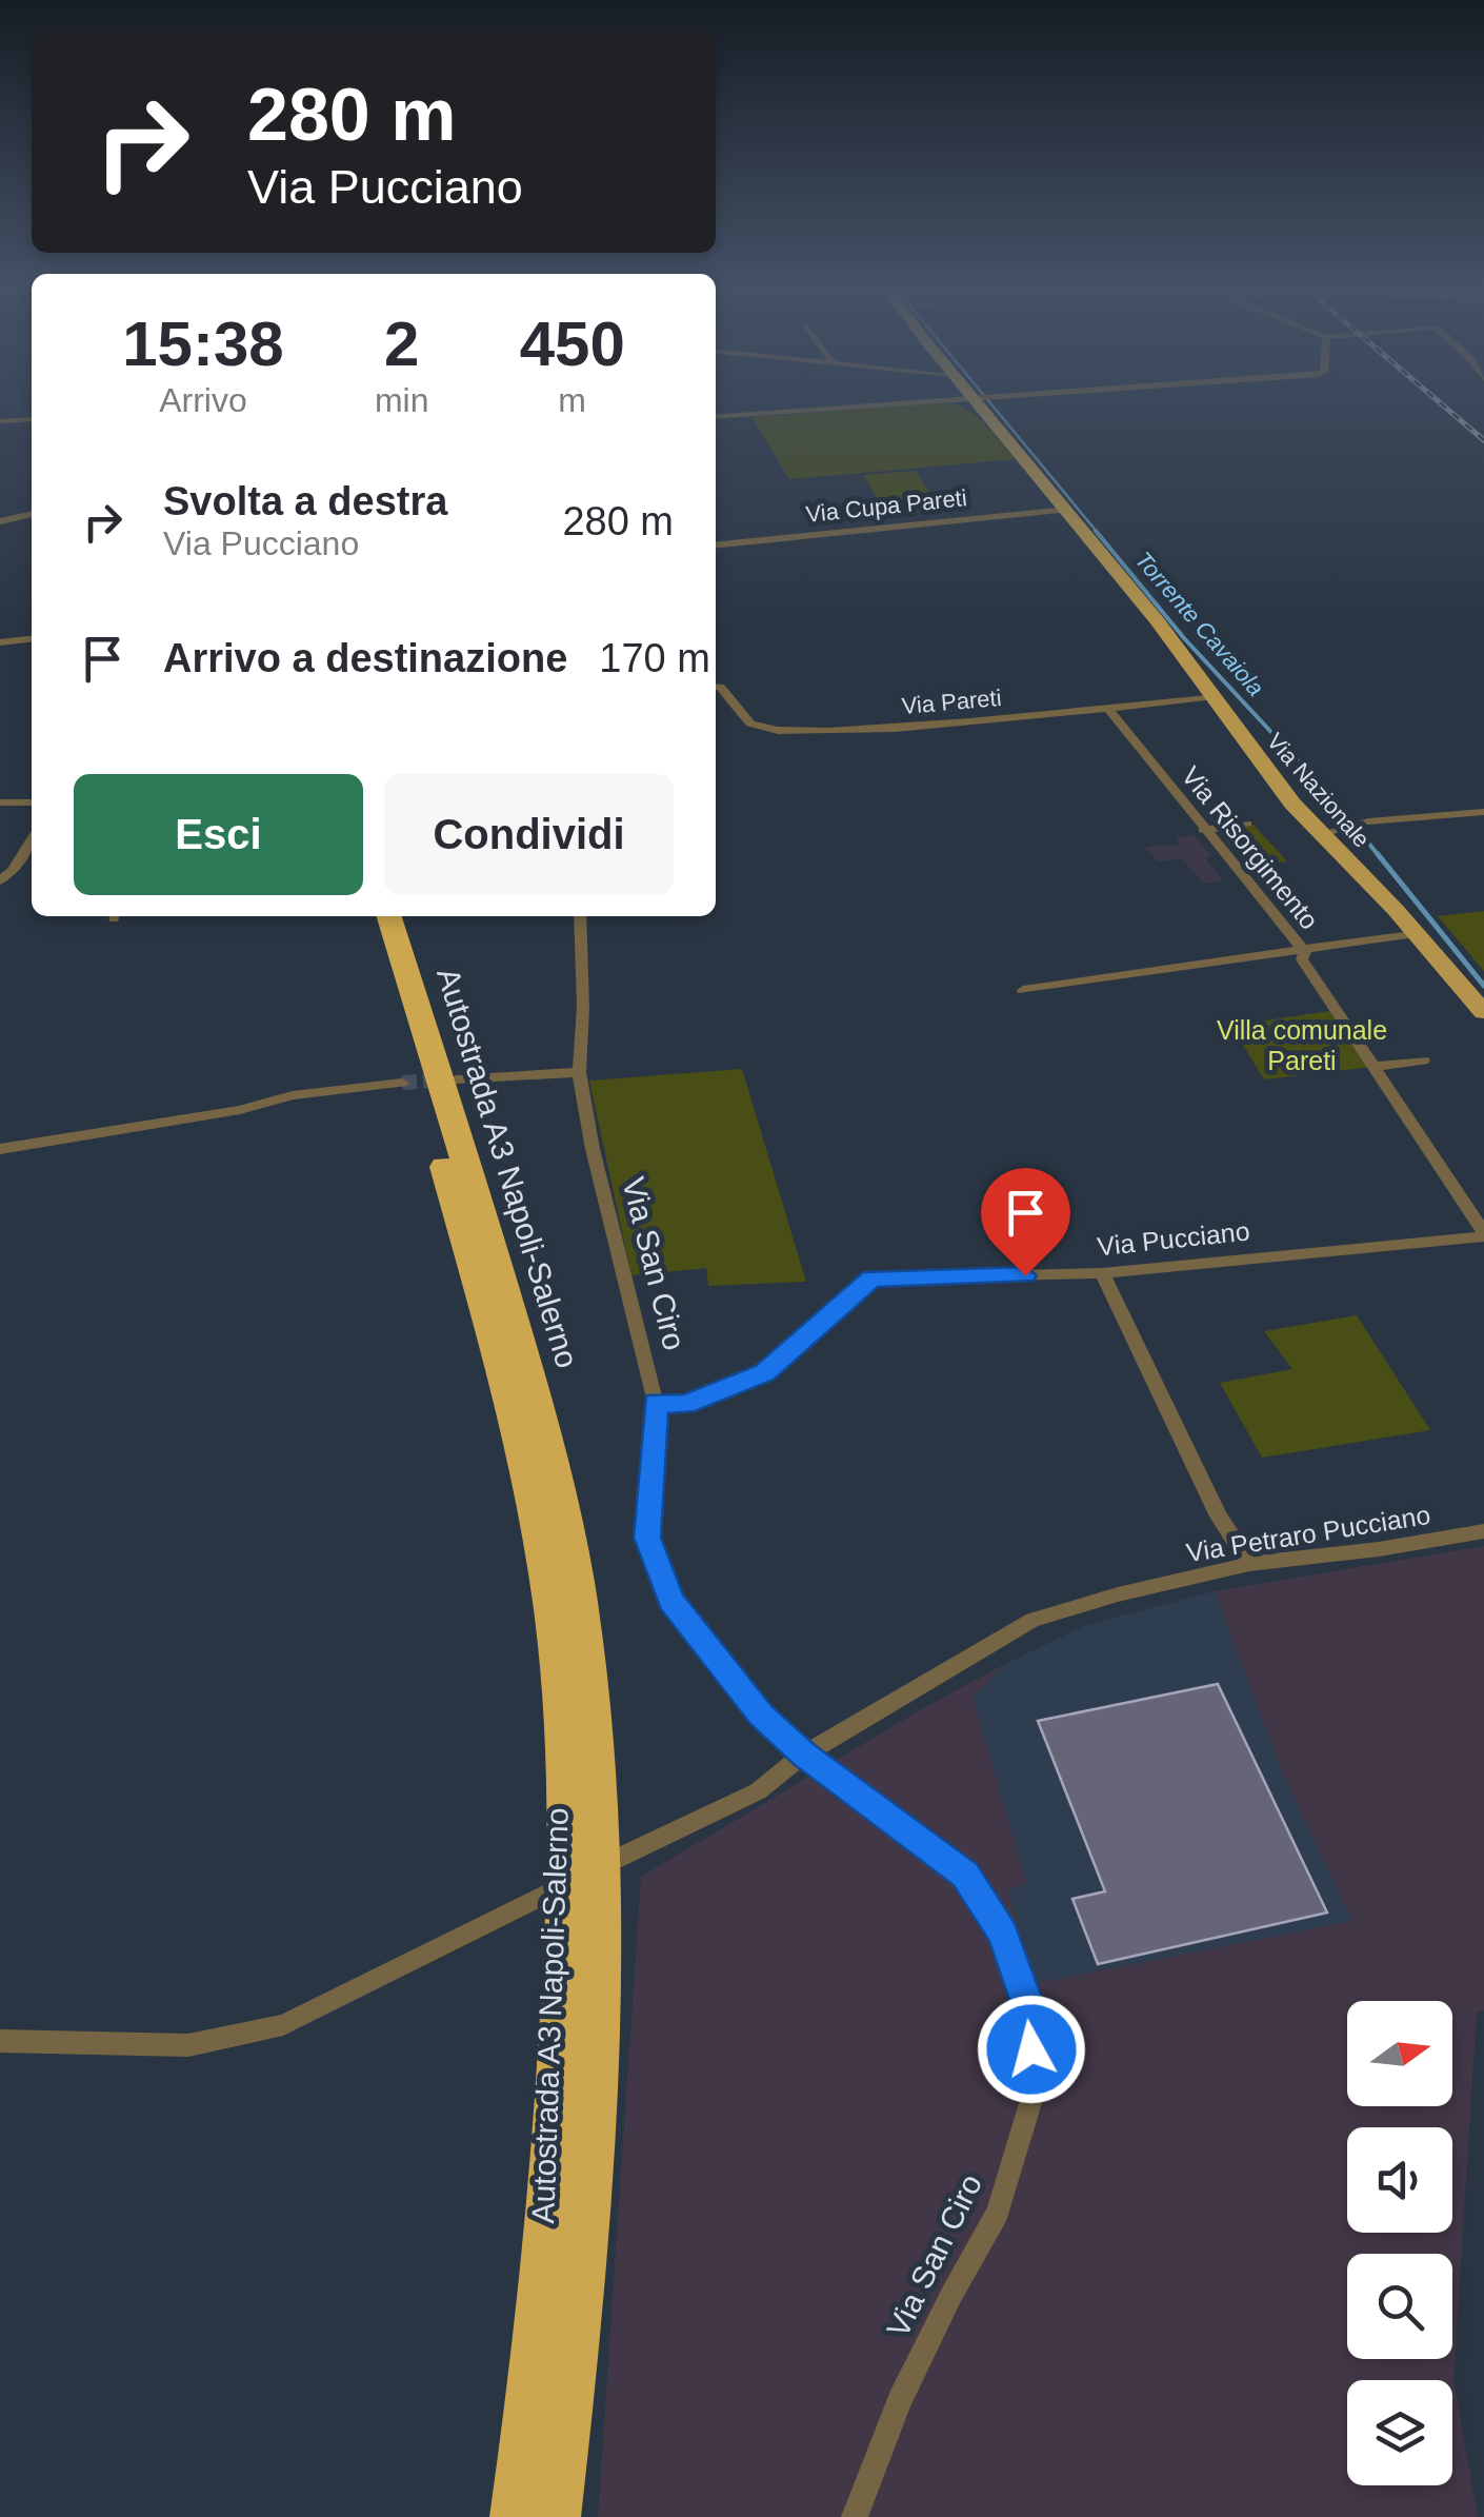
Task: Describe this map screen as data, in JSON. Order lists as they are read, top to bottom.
{
  "streets": {
    "highway": ["Autostrada A3 Napoli-Salerno"],
    "main road": ["Via Nazionale"],
    "street": [
      "Via Cupa Pareti",
      "Via Pareti",
      "Via Risorgimento",
      "Via Pucciano",
      "Via San Ciro",
      "Via Petraro Pucciano"
    ]
  },
  "crossings": [
    ["Via Cupa Pareti", "Via Nazionale"],
    ["Via Pareti", "Via Nazionale"],
    ["Via Pareti", "Via Risorgimento"],
    ["Via Risorgimento", "Via Pucciano"],
    ["Via Pucciano", "Via San Ciro"],
    ["Via San Ciro", "Via Petraro Pucciano"]
  ],
  "water": ["Torrente Cavaiola"],
  "parks": ["Villa comunale Pareti"],
  "north": "right",
  "page": {
    "turn": ["280 m", "Via Pucciano"],
    "eta": [
      "15:38",
      "Arrivo",
      "2",
      "min",
      "450",
      "m"
    ],
    "list": [
      {
        "name": "Svolta a destra",
        "note": "Via Pucciano",
        "value": "280 m"
      },
      {
        "name": "Arrivo a destinazione",
        "value": "170 m"
      }
    ],
    "buttons": ["Esci", "Condividi"]
  }
}
